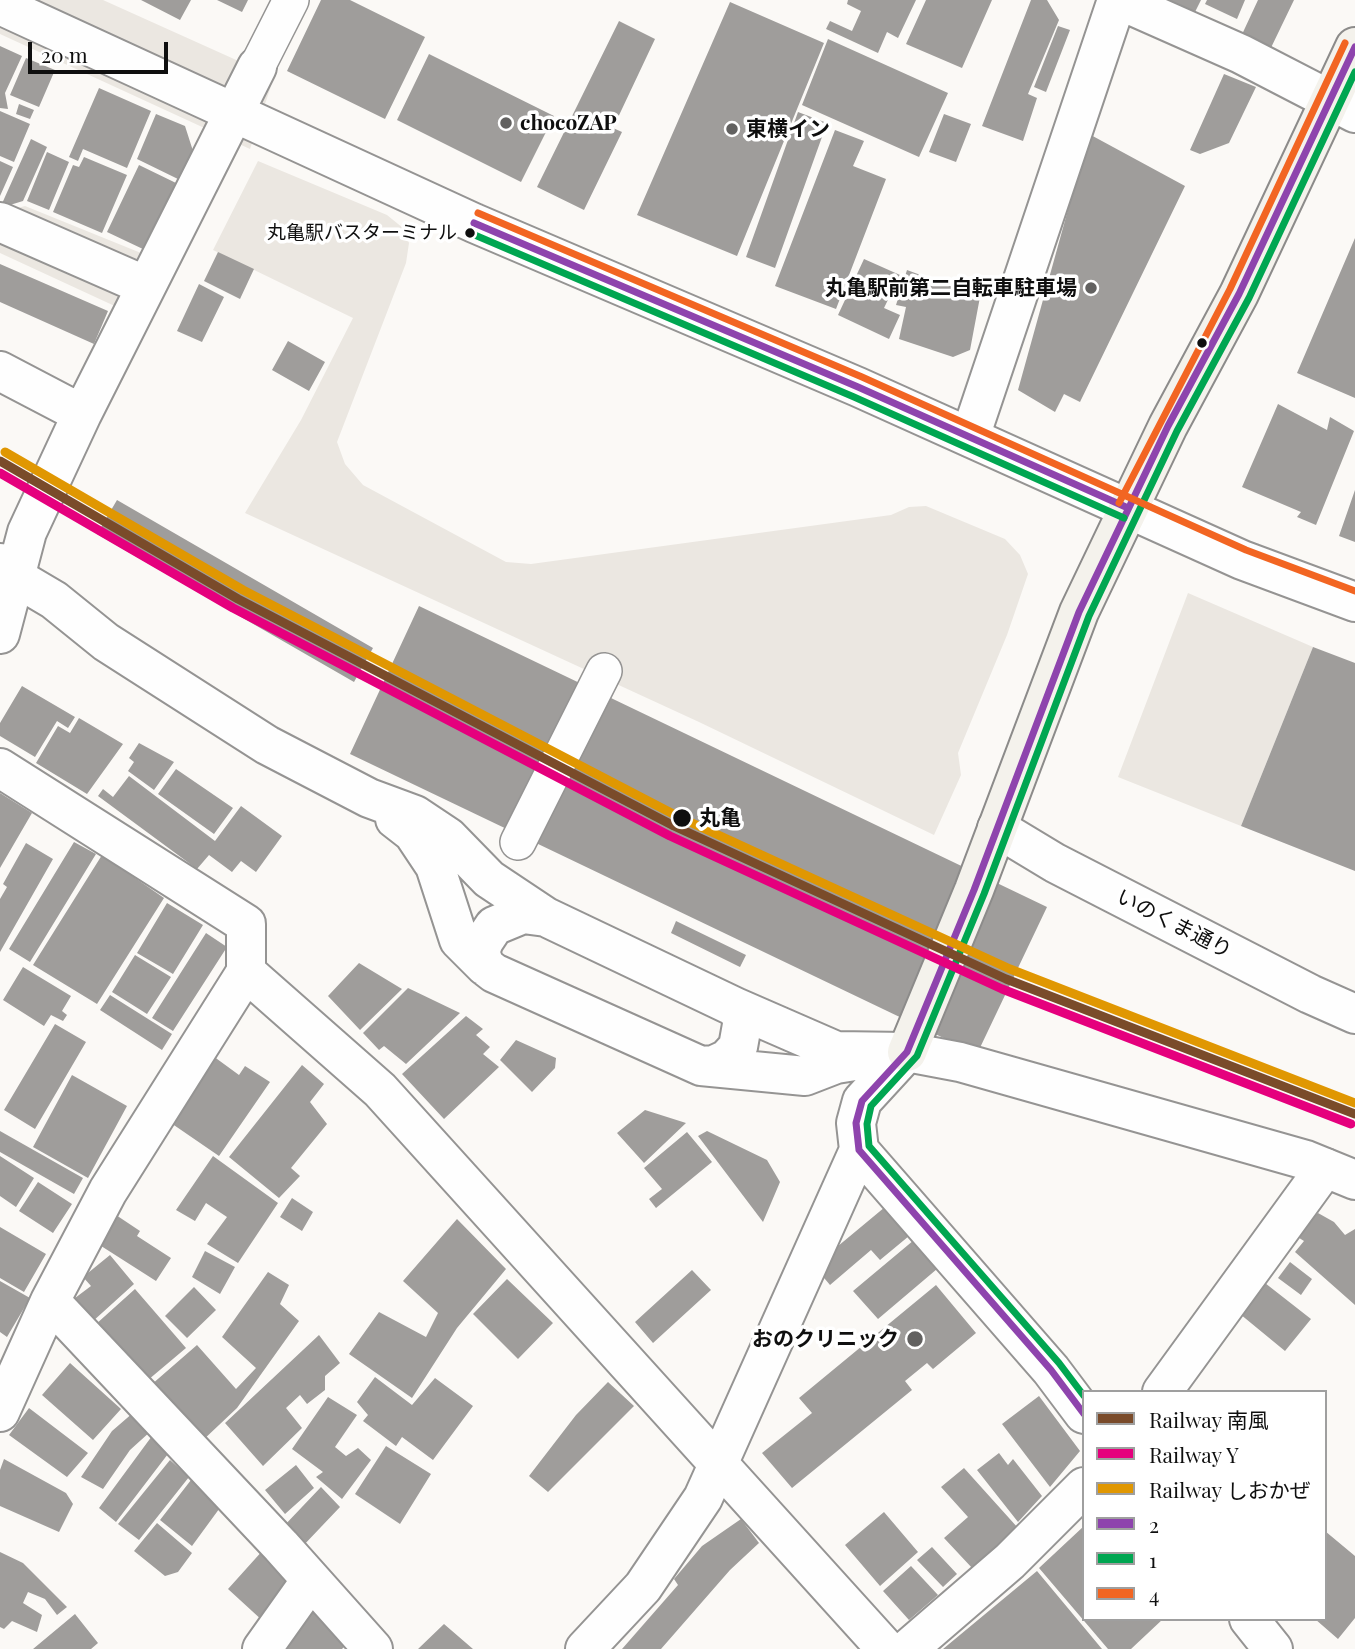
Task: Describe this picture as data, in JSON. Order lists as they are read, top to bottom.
{
  "streets": {
    "street": ["いのくま通り"]
  },
  "places": [
    "chocoZAP",
    "東横イン",
    "丸亀駅バスターミナル",
    "丸亀駅前第二自転車駐車場",
    "丸亀",
    "おのクリニック"
  ],
  "lines": [
    "transit line 4",
    "transit line 2",
    "transit line 1",
    "rail line しおかぜ",
    "rail line 南風",
    "rail line Y"
  ],
  "legend": [
    "Railway 南風",
    "Railway Y",
    "Railway しおかぜ",
    "2",
    "1",
    "4"
  ],
  "scale_bar": "20 m"
}
